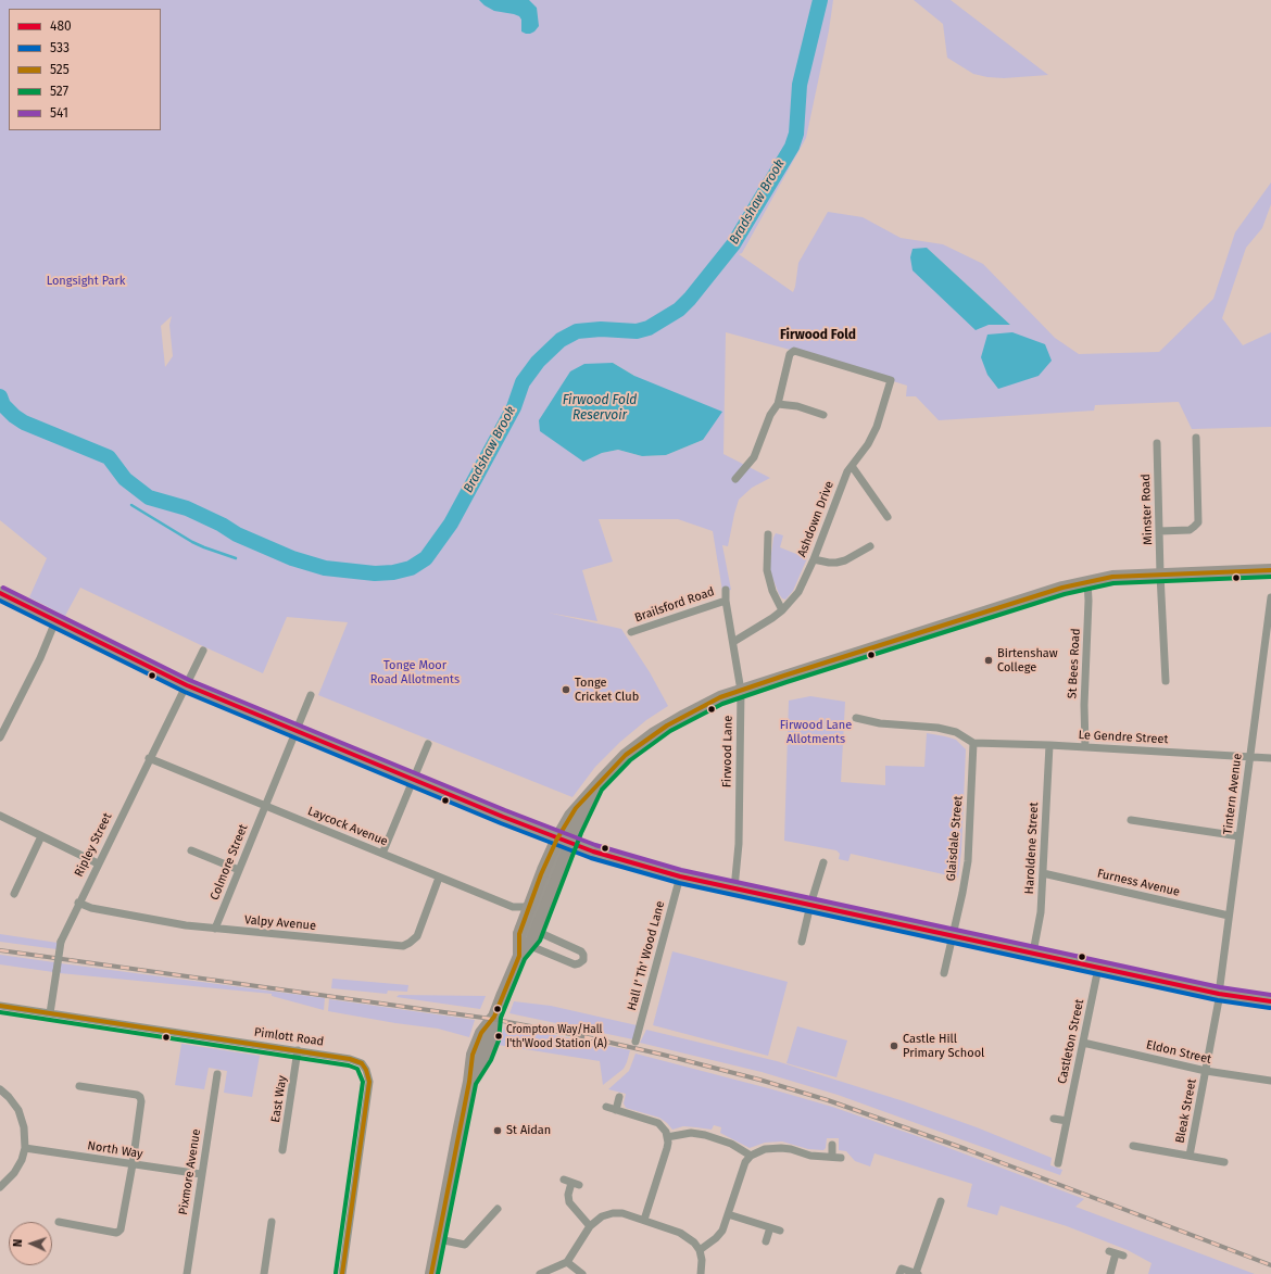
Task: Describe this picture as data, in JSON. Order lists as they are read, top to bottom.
{
  "streets": {
    "street": [
      "Minster Road",
      "Ashdown Drive",
      "Brailsford Road",
      "St Bees Road",
      "Le Gendre Street",
      "Firwood Lane",
      "Tintern Avenue",
      "Laycock Avenue",
      "Glaisdale Street",
      "Ripley Street",
      "Haroldene Street",
      "Colmore Street",
      "Furness Avenue",
      "Valpy Avenue",
      "Hall I' Th' Wood Lane",
      "Pimlott Road",
      "Castleton Street",
      "Eldon Street",
      "East Way",
      "Bleak Street",
      "North Way",
      "Pixmore Avenue"
    ]
  },
  "crossings": [
    ["Ashdown Drive", "Firwood Lane"],
    ["Brailsford Road", "Firwood Lane"],
    ["St Bees Road", "Le Gendre Street"],
    ["Le Gendre Street", "Tintern Avenue"],
    ["Le Gendre Street", "Glaisdale Street"],
    ["Le Gendre Street", "Haroldene Street"],
    ["Tintern Avenue", "Furness Avenue"],
    ["Tintern Avenue", "Bleak Street"],
    ["Laycock Avenue", "Ripley Street"],
    ["Laycock Avenue", "Colmore Street"],
    ["Laycock Avenue", "Valpy Avenue"],
    ["Ripley Street", "Valpy Avenue"],
    ["Ripley Street", "Pimlott Road"],
    ["Haroldene Street", "Furness Avenue"],
    ["Colmore Street", "Valpy Avenue"],
    ["Pimlott Road", "East Way"],
    ["Castleton Street", "Eldon Street"],
    ["Eldon Street", "Bleak Street"],
    ["North Way", "Pixmore Avenue"]
  ],
  "districts": ["Firwood Fold"],
  "water": ["Bradshaw Brook", "Firwood Fold Reservoir"],
  "parks": ["Longsight Park", "Tonge Moor Road Allotments", "Firwood Lane Allotments"],
  "places": [
    "Birtenshaw College",
    "Tonge Cricket Club",
    "Crompton Way/Hall I'th'Wood Station (A)",
    "Castle Hill Primary School",
    "St Aidan"
  ],
  "lines": [
    "transit line 525",
    "transit line 527",
    "transit line 541",
    "transit line 480",
    "transit line 533"
  ],
  "legend": [
    "480",
    "533",
    "525",
    "527",
    "541"
  ],
  "north": "left"
}
